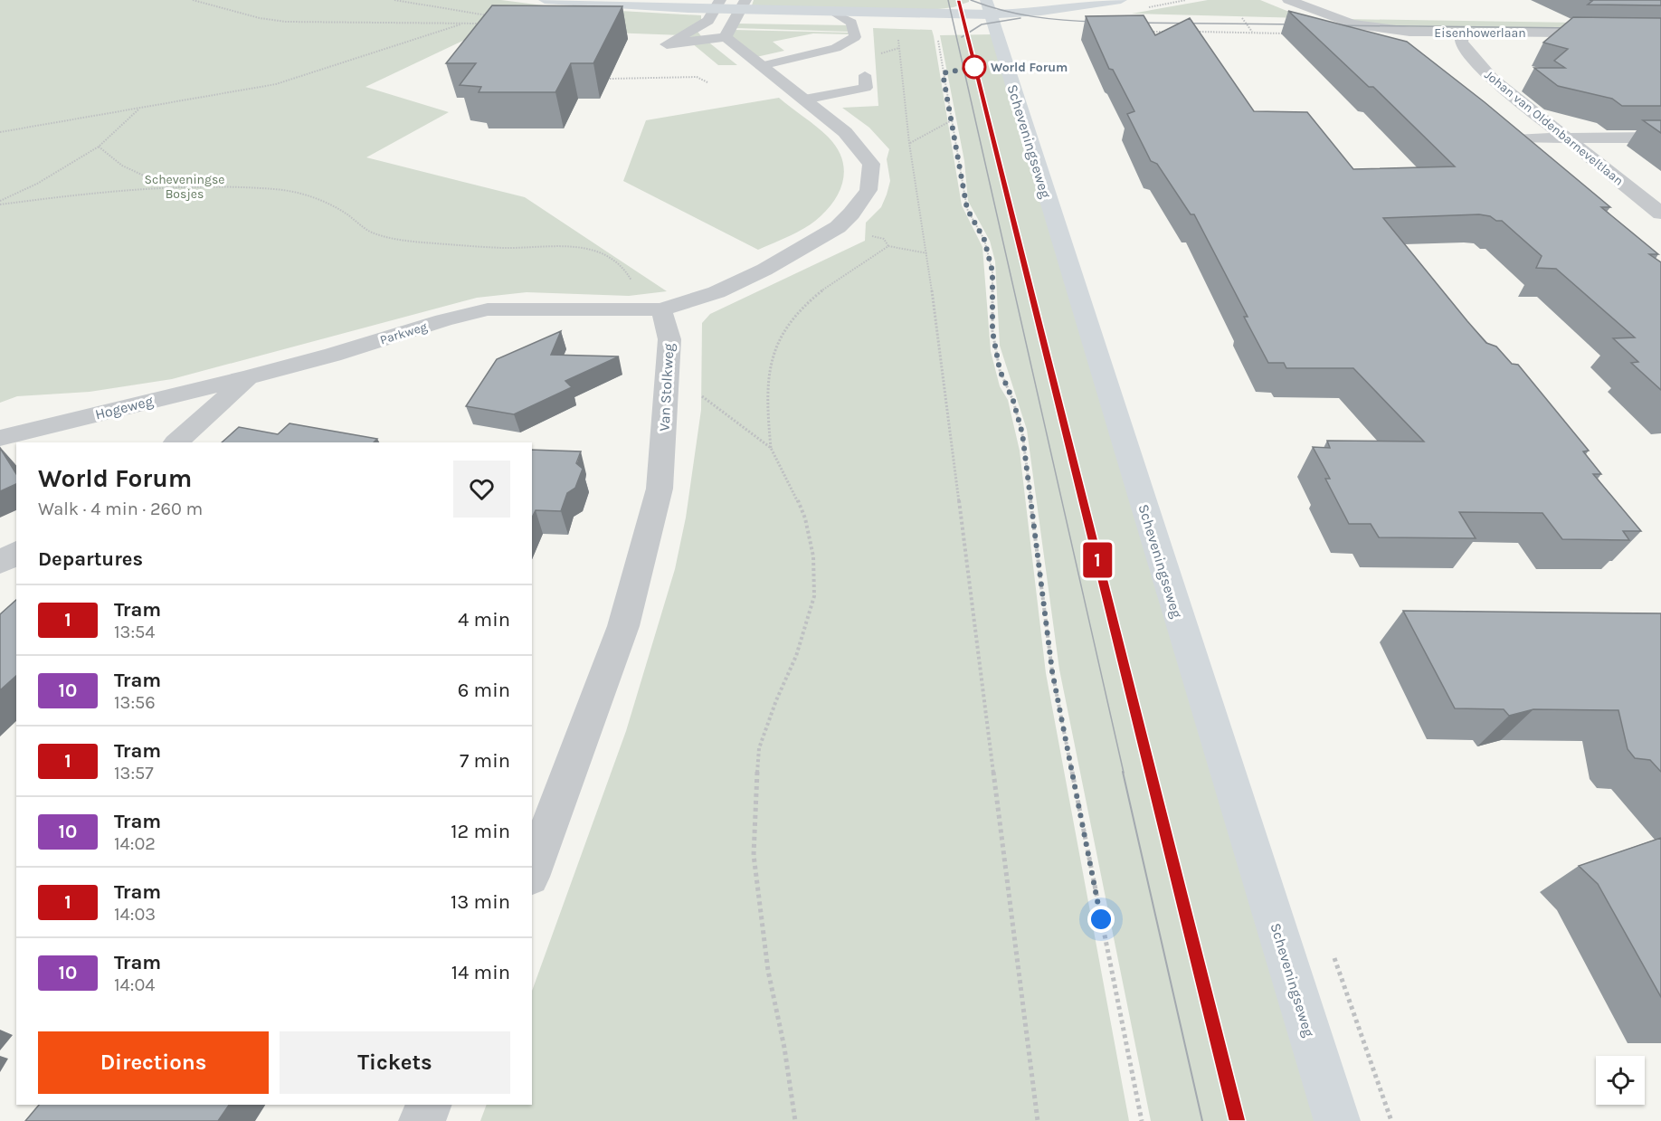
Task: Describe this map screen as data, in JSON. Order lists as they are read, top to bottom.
{
  "streets": {
    "street": [
      "Eisenhowerlaan",
      "Johan van Oldenbarneveltlaan",
      "Scheveningseweg",
      "Parkweg",
      "Van Stolkweg",
      "Hogeweg"
    ]
  },
  "crossings": [
    ["Eisenhowerlaan", "Johan van Oldenbarneveltlaan"],
    ["Parkweg", "Van Stolkweg"],
    ["Parkweg", "Hogeweg"]
  ],
  "parks": ["Scheveningse Bosjes"],
  "places": ["World Forum"],
  "lines": ["tram line 1"],
  "page": {
    "on_map": "1",
    "heading": [
      ["World Forum", "Walk · 4 min · 260 m"],
      "Departures"
    ],
    "list": [
      {
        "mark": "1",
        "name": "Tram",
        "note": "13:54",
        "value": "4 min"
      },
      {
        "mark": "10",
        "name": "Tram",
        "note": "13:56",
        "value": "6 min"
      },
      {
        "mark": "1",
        "name": "Tram",
        "note": "13:57",
        "value": "7 min"
      },
      {
        "mark": "10",
        "name": "Tram",
        "note": "14:02",
        "value": "12 min"
      },
      {
        "mark": "1",
        "name": "Tram",
        "note": "14:03",
        "value": "13 min"
      },
      {
        "mark": "10",
        "name": "Tram",
        "note": "14:04",
        "value": "14 min"
      }
    ],
    "buttons": ["Directions", "Tickets"]
  }
}
